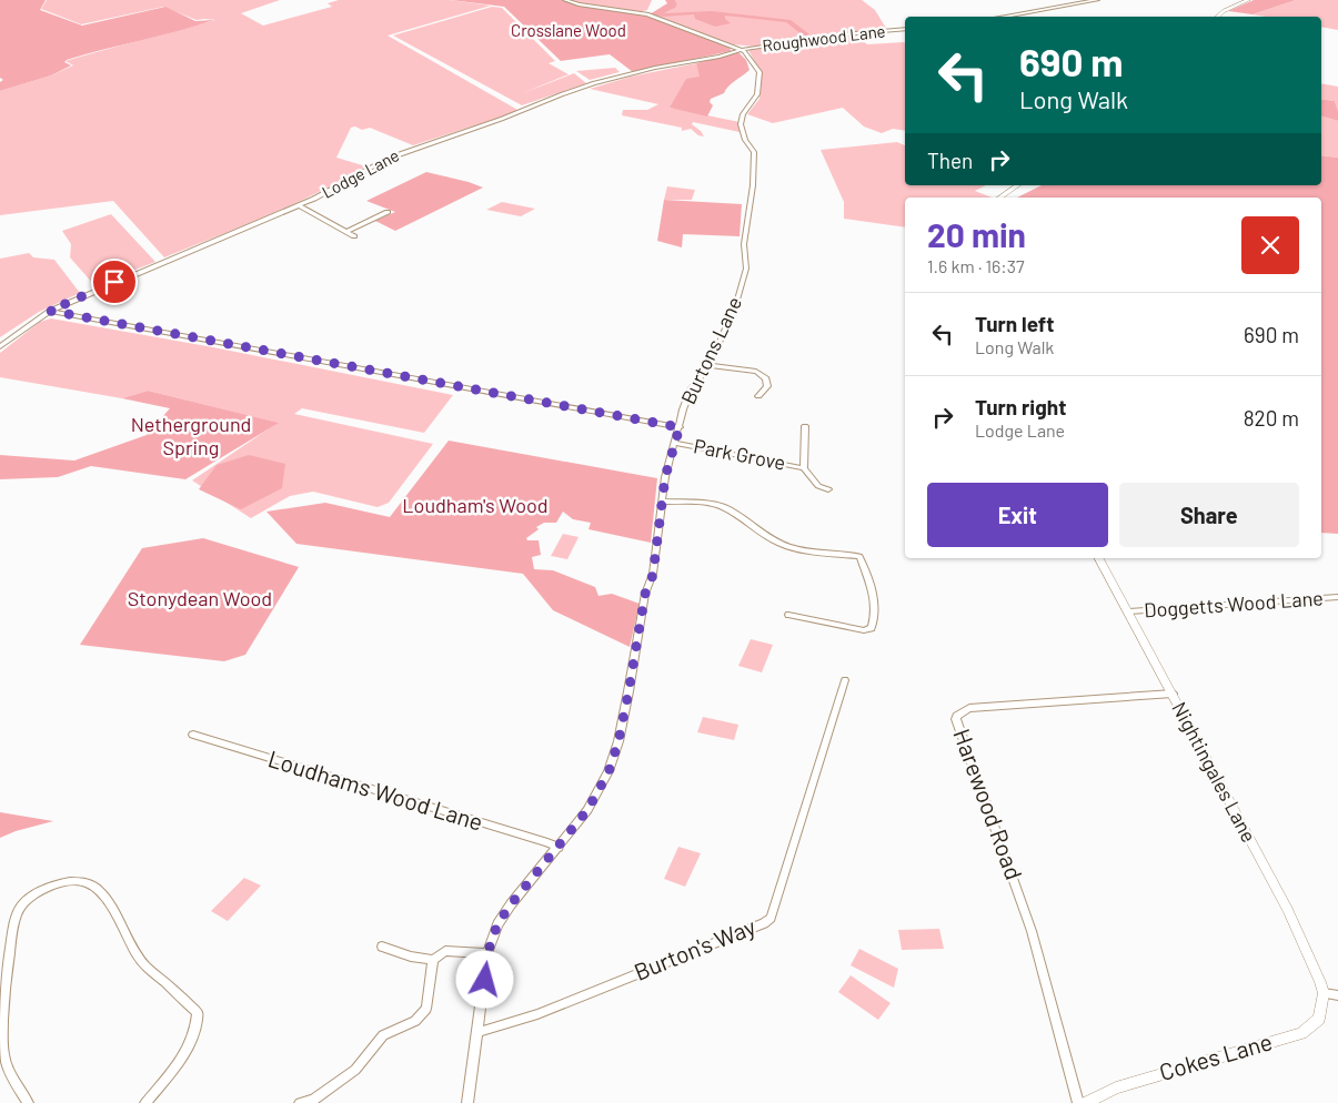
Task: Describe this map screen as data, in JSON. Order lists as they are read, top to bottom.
{
  "streets": {
    "main road": ["Nightingales Lane", "Cokes Lane"],
    "street": [
      "Roughwood Lane",
      "Lodge Lane",
      "Burtons Lane",
      "Park Grove",
      "Doggetts Wood Lane",
      "Loudhams Wood Lane",
      "Harewood Road",
      "Burton's Way"
    ]
  },
  "crossings": [
    ["Roughwood Lane", "Lodge Lane"],
    ["Roughwood Lane", "Burtons Lane"],
    ["Lodge Lane", "Burtons Lane"],
    ["Burtons Lane", "Park Grove"],
    ["Burtons Lane", "Loudhams Wood Lane"],
    ["Burtons Lane", "Burton's Way"],
    ["Doggetts Wood Lane", "Nightingales Lane"],
    ["Nightingales Lane", "Harewood Road"],
    ["Nightingales Lane", "Cokes Lane"]
  ],
  "parks": [
    "Crosslane Wood",
    "Netherground Spring",
    "Loudham's Wood",
    "Stonydean Wood"
  ],
  "page": {
    "turn": ["690 m", "Long Walk"],
    "then": "Then",
    "heading": ["20 min", "1.6 km · 16:37"],
    "list": [
      {
        "name": "Turn left",
        "note": "Long Walk",
        "value": "690 m"
      },
      {
        "name": "Turn right",
        "note": "Lodge Lane",
        "value": "820 m"
      }
    ],
    "buttons": ["Exit", "Share"]
  }
}
